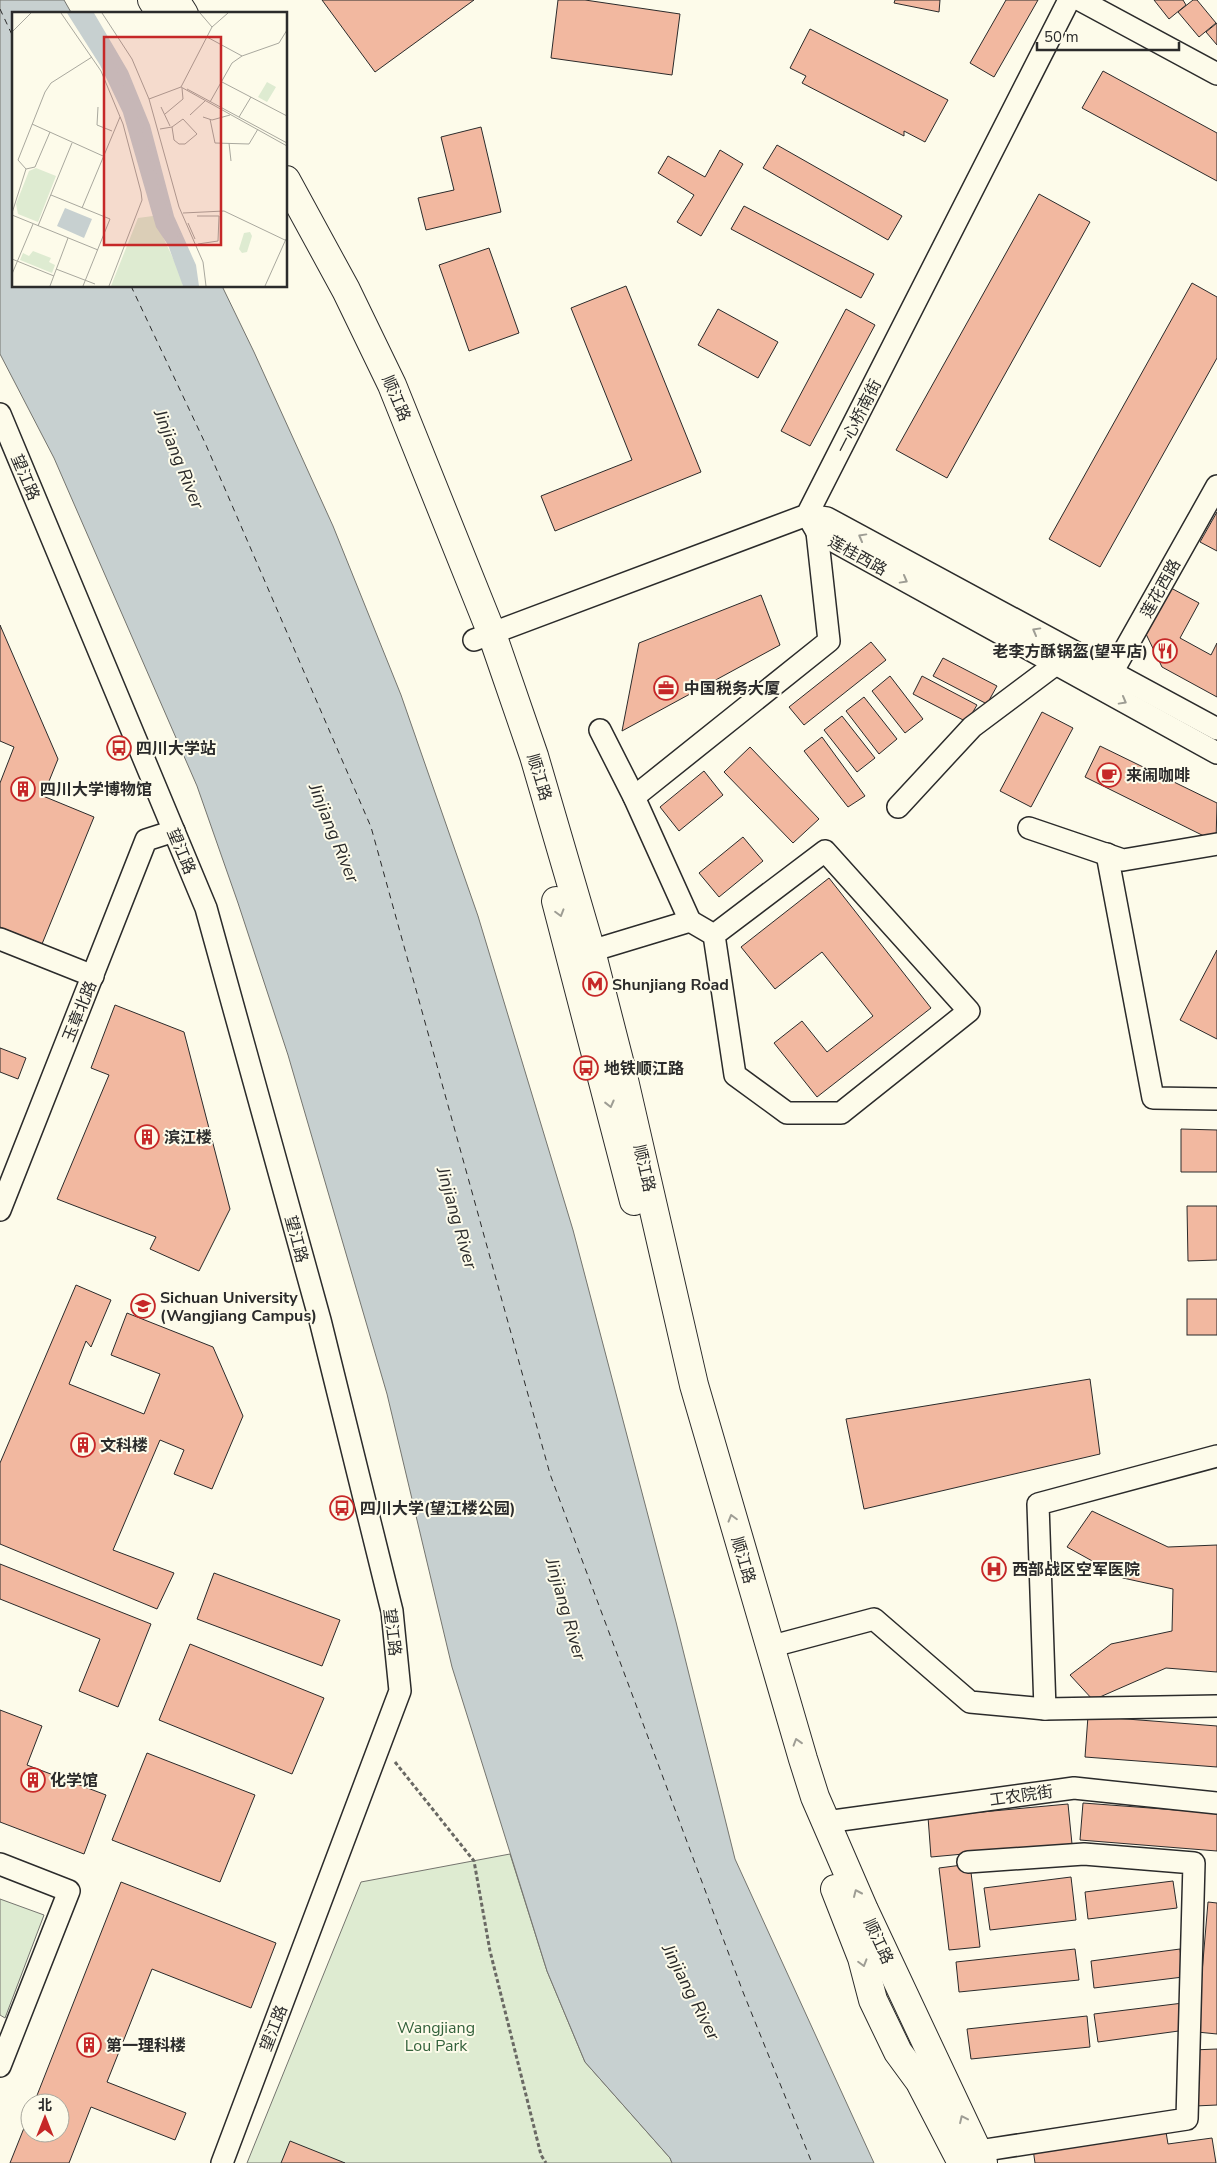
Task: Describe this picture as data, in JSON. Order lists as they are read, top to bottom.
{
  "streets": {
    "main road": ["顺江路"],
    "street": [
      "一心桥南街",
      "望江路",
      "莲桂西路",
      "莲花西路",
      "玉章北路",
      "工农院街"
    ]
  },
  "crossings": [
    ["顺江路", "工农院街"],
    ["一心桥南街", "莲桂西路"],
    ["望江路", "玉章北路"],
    ["莲桂西路", "莲花西路"]
  ],
  "water": ["Jinjiang River"],
  "parks": ["Wangjiang Lou Park"],
  "places": {
    "restaurant": ["老李方酥锅盔(望平店)"],
    "office": ["中国税务大厦"],
    "bus stop": ["四川大学站", "地铁顺江路", "四川大学(望江楼公园)"],
    "cafe": ["来闹咖啡"],
    "building": [
      "四川大学博物馆",
      "滨江楼",
      "文科楼",
      "化学馆",
      "第一理科楼"
    ],
    "metro station": ["Shunjiang Road"],
    "school or university": ["Sichuan University (Wangjiang Campus)"],
    "hospital": ["西部战区空军医院"]
  },
  "scale_bar": "50 m",
  "north": "top"
}
